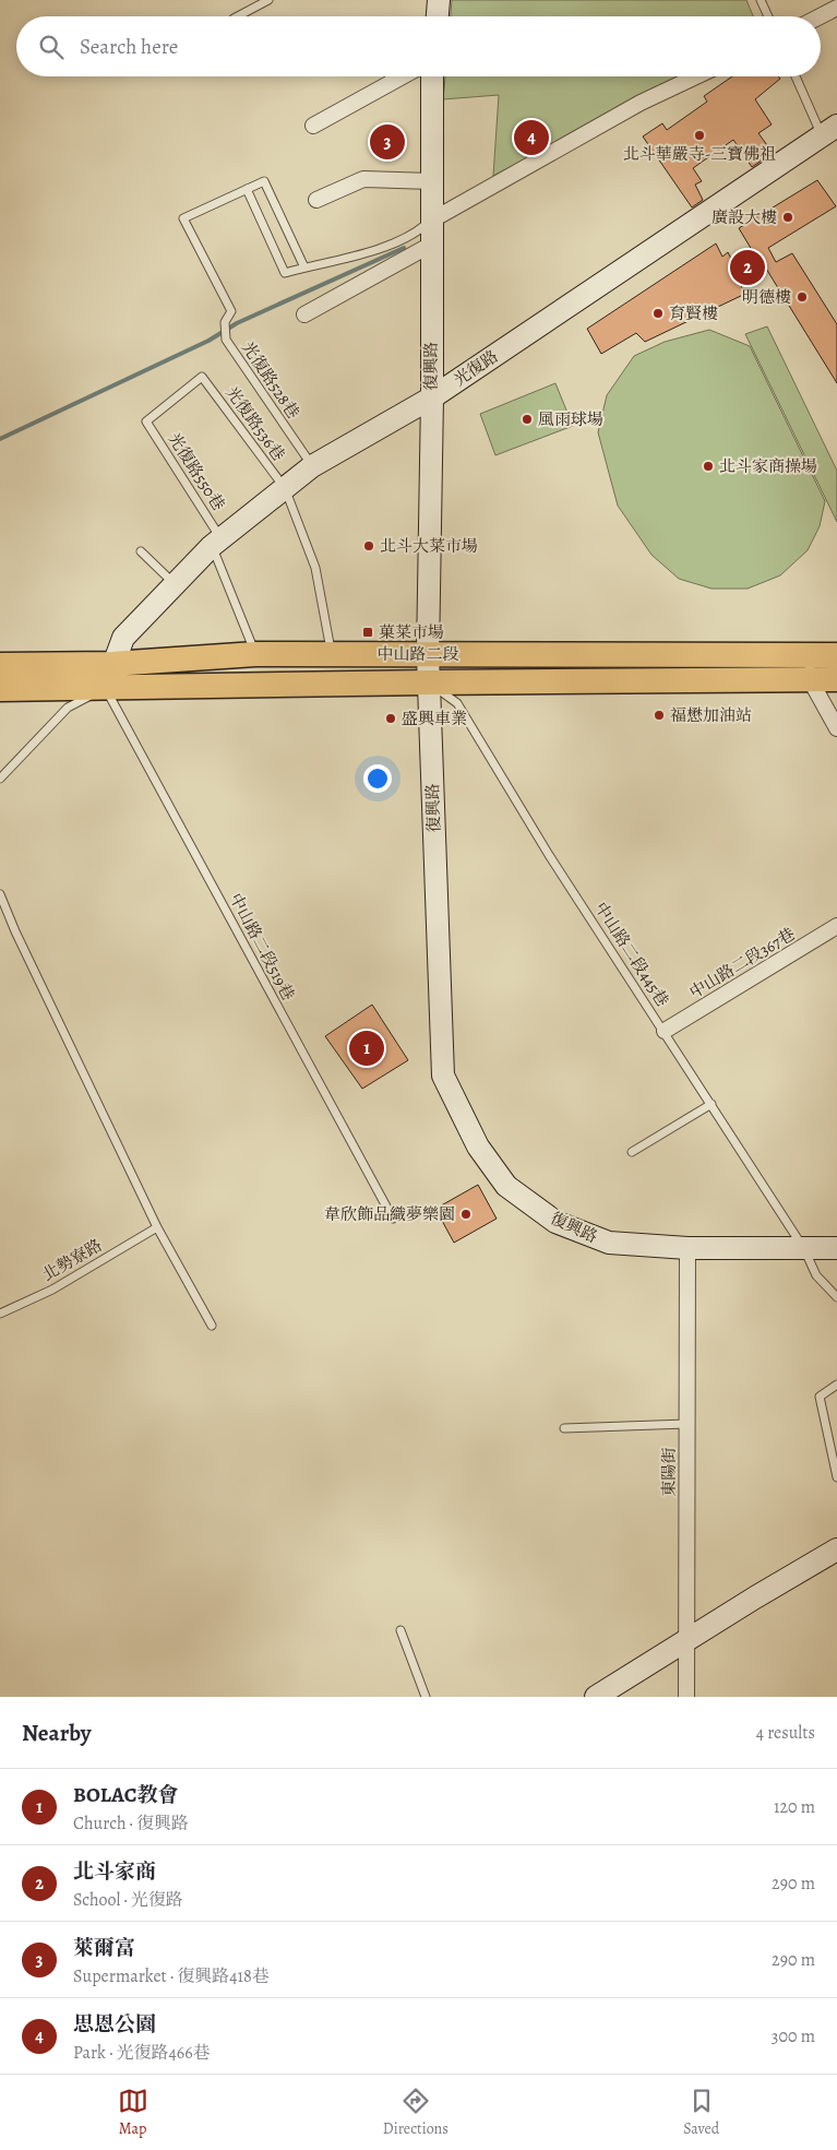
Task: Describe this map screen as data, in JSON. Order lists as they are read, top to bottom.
{
  "streets": {
    "main road": ["中山路二段"],
    "street": [
      "復興路",
      "光復路",
      "中山路二段367巷",
      "東陽街"
    ],
    "lane": [
      "光復路528巷",
      "光復路536巷",
      "光復路550巷",
      "中山路二段519巷",
      "中山路二段445巷",
      "北勢寮路"
    ]
  },
  "crossings": [
    ["復興路", "光復路"],
    ["復興路", "中山路二段"],
    ["復興路", "中山路二段445巷"],
    ["復興路", "東陽街"],
    ["光復路", "光復路528巷"],
    ["光復路", "光復路536巷"],
    ["光復路", "光復路550巷"],
    ["光復路", "中山路二段"],
    ["光復路", "中山路二段519巷"],
    ["光復路536巷", "光復路550巷"],
    ["光復路536巷", "中山路二段"],
    ["光復路550巷", "中山路二段"],
    ["中山路二段", "中山路二段519巷"],
    ["中山路二段", "中山路二段445巷"],
    ["中山路二段445巷", "中山路二段367巷"]
  ],
  "places": {
    "other": [
      "北斗華嚴寺-三寶佛祖",
      "廣設大樓",
      "明德樓",
      "育賢樓",
      "風雨球場",
      "北斗家商操場",
      "北斗大菜市場",
      "福懋加油站",
      "盛興車業",
      "韋欣飾品織夢樂園"
    ],
    "transit": ["菓菜市場"]
  },
  "page": {
    "search": "Search here",
    "pins": [
      "4",
      "3",
      "2",
      "1"
    ],
    "heading": ["Nearby", "4 results"],
    "list": [
      {
        "mark": "1",
        "name": "BOLAC教會",
        "note": "Church · 復興路",
        "value": "120 m"
      },
      {
        "mark": "2",
        "name": "北斗家商",
        "note": "School · 光復路",
        "value": "290 m"
      },
      {
        "mark": "3",
        "name": "萊爾富",
        "note": "Supermarket · 復興路418巷",
        "value": "290 m"
      },
      {
        "mark": "4",
        "name": "思恩公園",
        "note": "Park · 光復路466巷",
        "value": "300 m"
      }
    ],
    "nav": ["Map", "Directions", "Saved"]
  }
}
